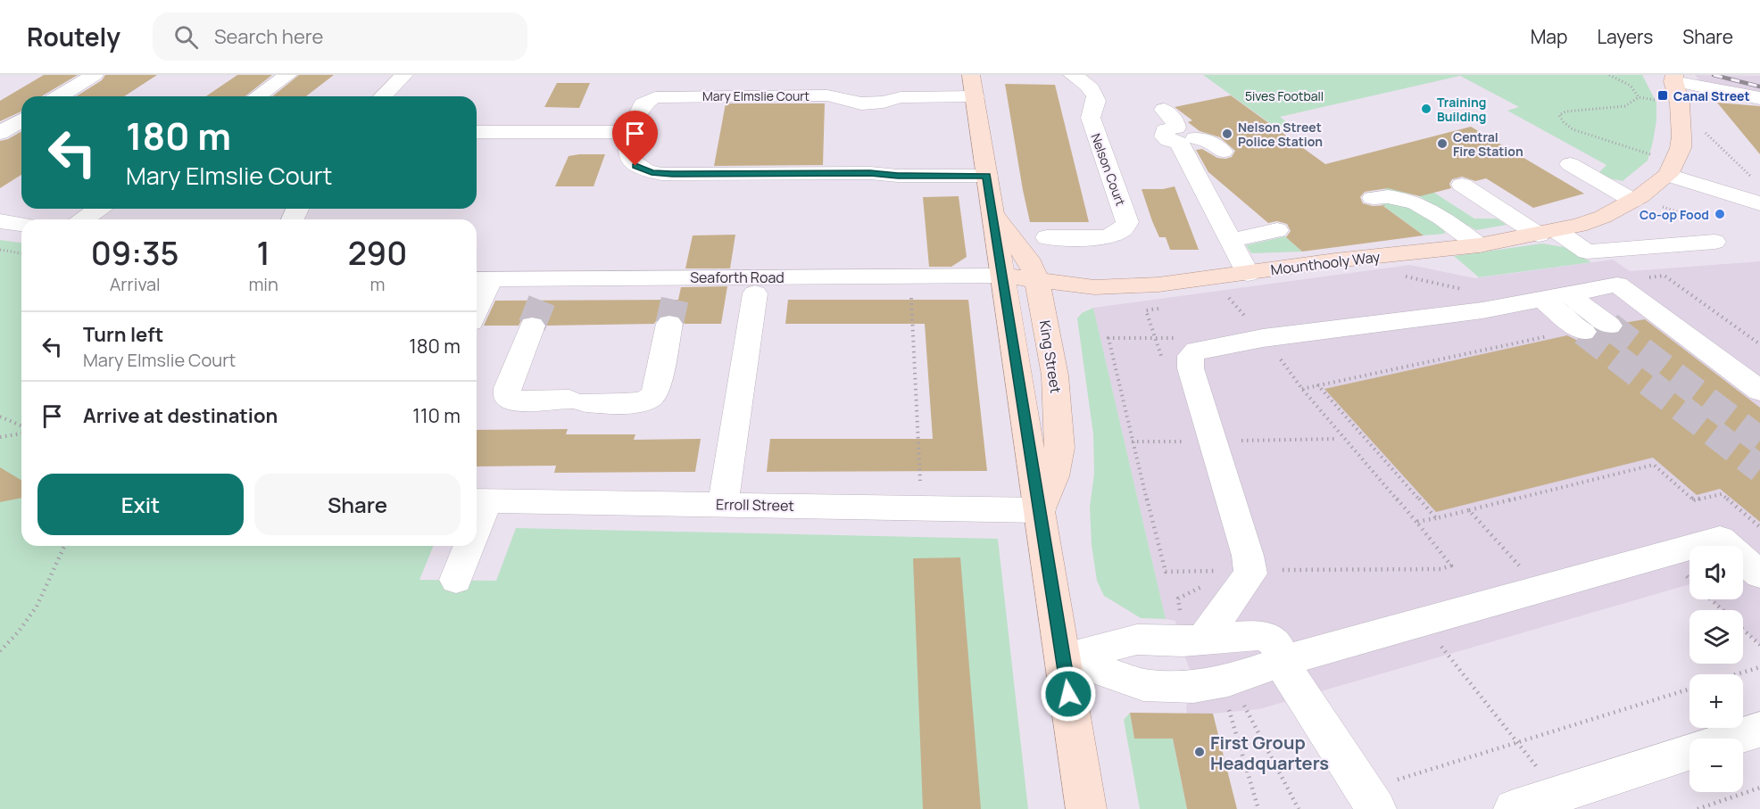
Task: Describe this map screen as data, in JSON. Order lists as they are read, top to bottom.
{
  "streets": {
    "main road": ["Mounthooly Way", "King Street"],
    "street": [
      "Mary Elmslie Court",
      "Nelson Court",
      "Seaforth Road",
      "Erroll Street"
    ]
  },
  "crossings": [
    ["Mary Elmslie Court", "King Street"],
    ["Mounthooly Way", "Seaforth Road"],
    ["Mounthooly Way", "King Street"],
    ["Seaforth Road", "King Street"],
    ["King Street", "Erroll Street"]
  ],
  "parks": ["5ives Football"],
  "places": {
    "transit": ["Canal Street"],
    "other": [
      "Training Building",
      "Nelson Street Police Station",
      "Central Fire Station",
      "Co-op Food",
      "First Group Headquarters"
    ]
  },
  "page": {
    "header": "Routely",
    "search": "Search here",
    "nav": ["Map", "Layers", "Share"],
    "turn": ["180 m", "Mary Elmslie Court"],
    "eta": [
      "09:35",
      "Arrival",
      "1",
      "min",
      "290",
      "m"
    ],
    "list": [
      {
        "name": "Turn left",
        "note": "Mary Elmslie Court",
        "value": "180 m"
      },
      {
        "name": "Arrive at destination",
        "value": "110 m"
      }
    ],
    "buttons": ["Exit", "Share"],
    "map_buttons": ["+", "−"]
  }
}
